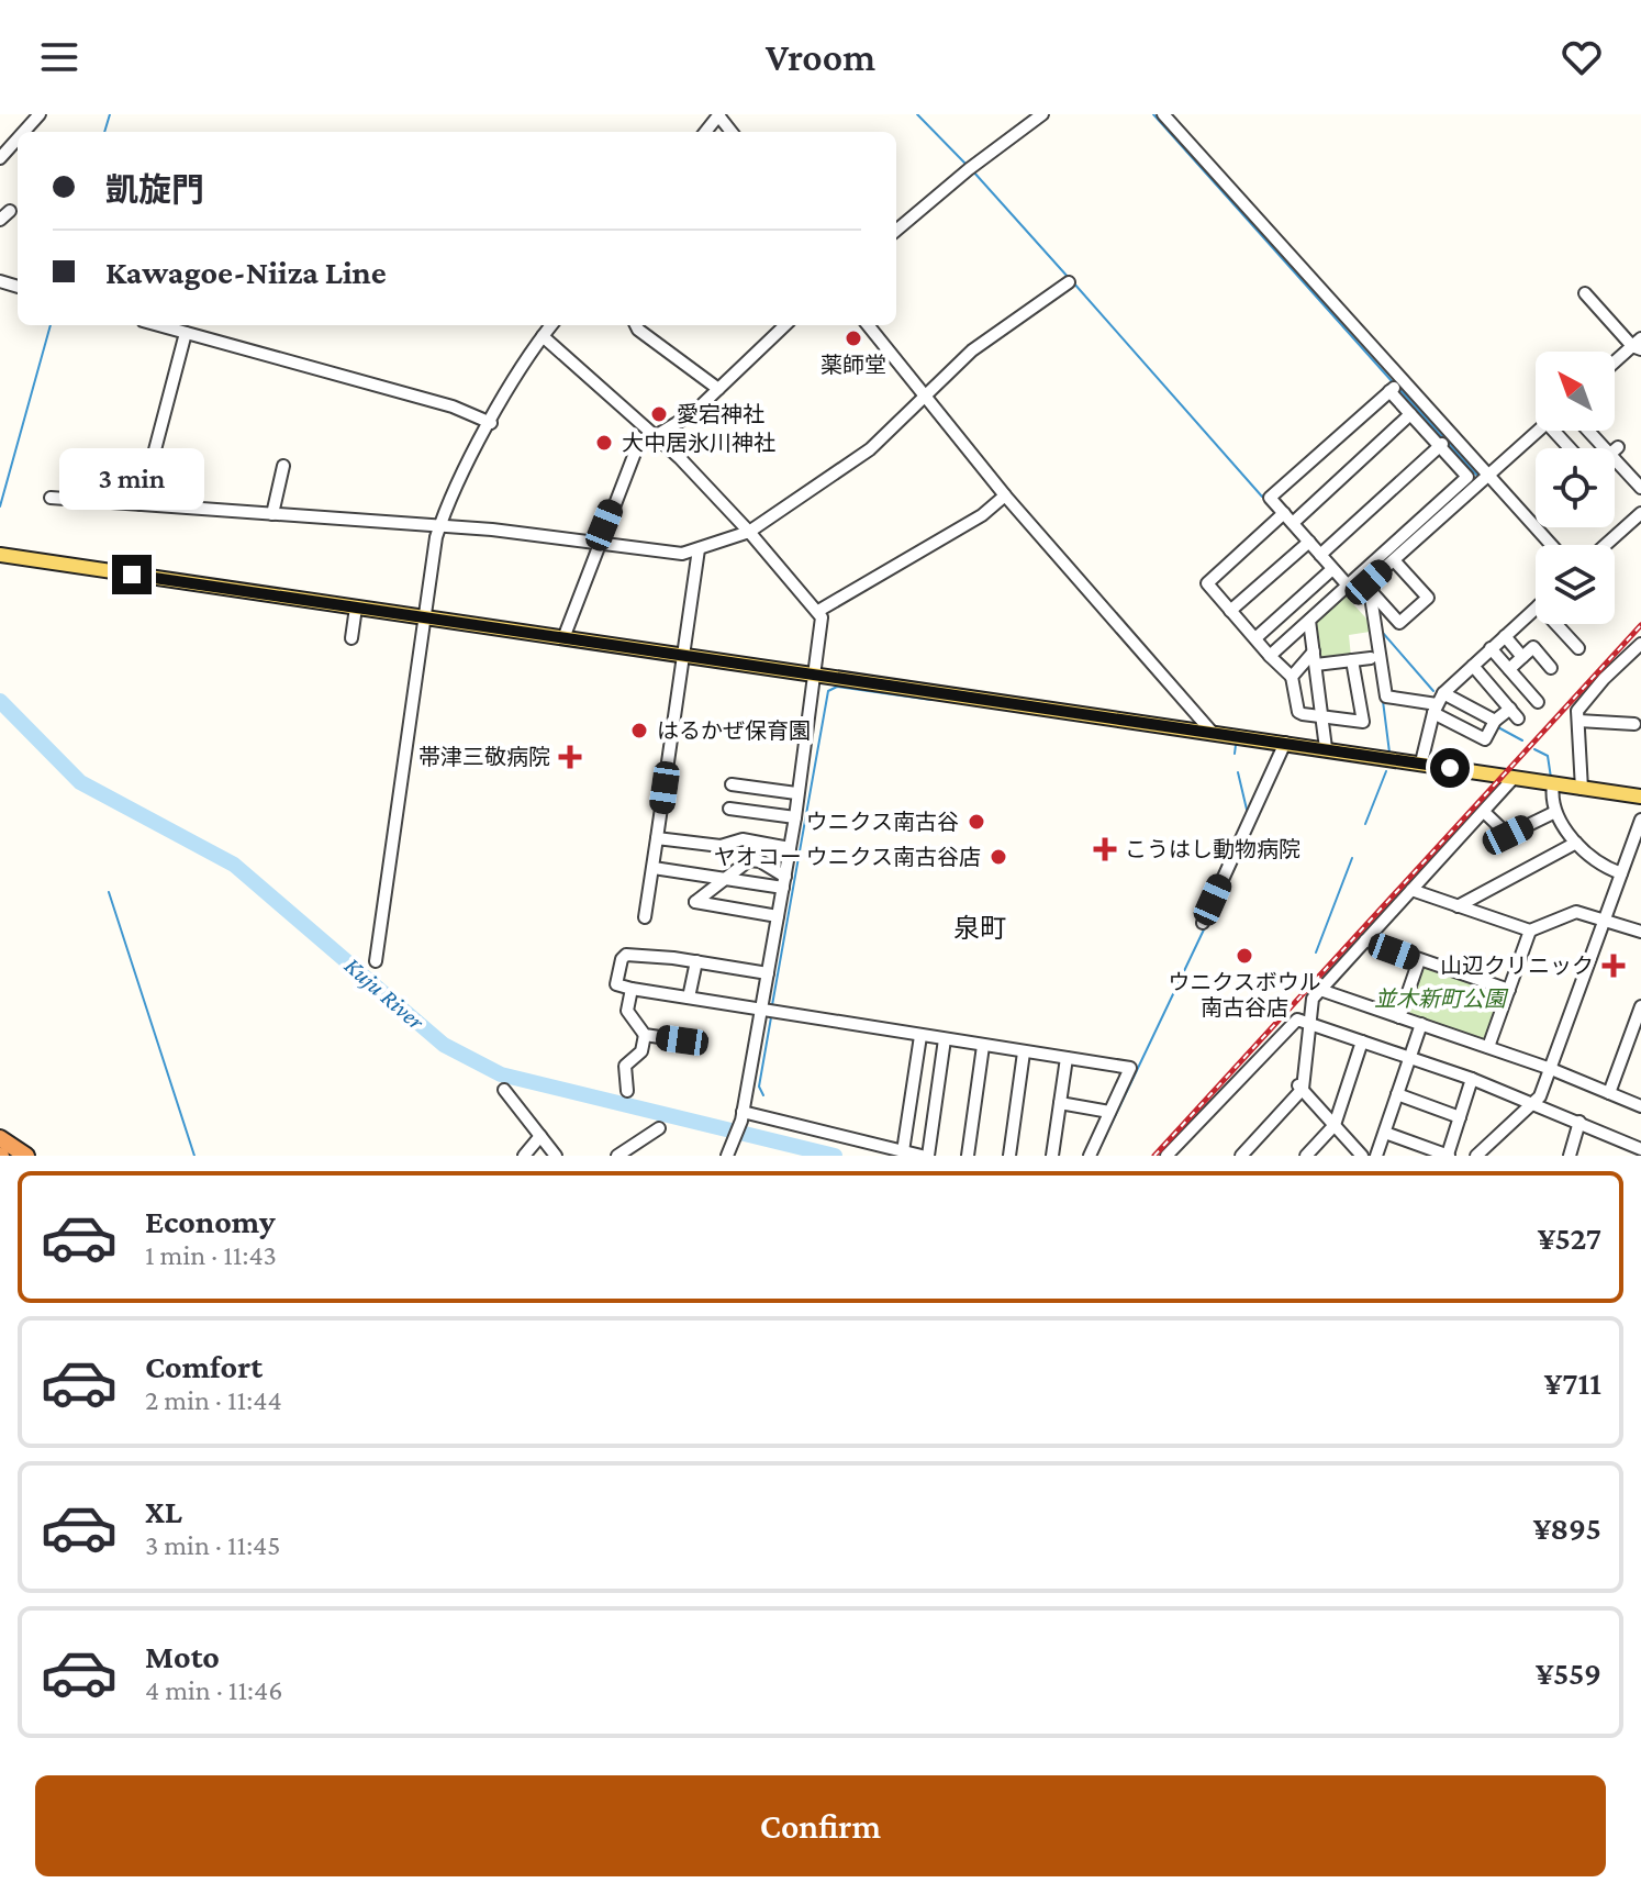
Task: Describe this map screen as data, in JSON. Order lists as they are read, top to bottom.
{
  "districts": ["泉町"],
  "water": ["Kuju River"],
  "parks": ["並木新町公園"],
  "places": {
    "other": [
      "薬師堂",
      "愛宕神社",
      "大中居氷川神社",
      "はるかぜ保育園",
      "ウニクス南古谷",
      "ヤオコー ウニクス南古谷店",
      "ウニクスボウル 南古谷店"
    ],
    "health": ["帯津三敬病院", "こうはし動物病院", "山辺クリニック"]
  },
  "north": "top left",
  "page": {
    "header": "Vroom",
    "banner": ["凱旋門", "Kawagoe-Niiza Line"],
    "bubble": "3 min",
    "list": [
      {
        "name": "Economy",
        "note": "1 min · 11:43",
        "value": "¥527"
      },
      {
        "name": "Comfort",
        "note": "2 min · 11:44",
        "value": "¥711"
      },
      {
        "name": "XL",
        "note": "3 min · 11:45",
        "value": "¥895"
      },
      {
        "name": "Moto",
        "note": "4 min · 11:46",
        "value": "¥559"
      }
    ],
    "buttons": "Confirm"
  }
}
